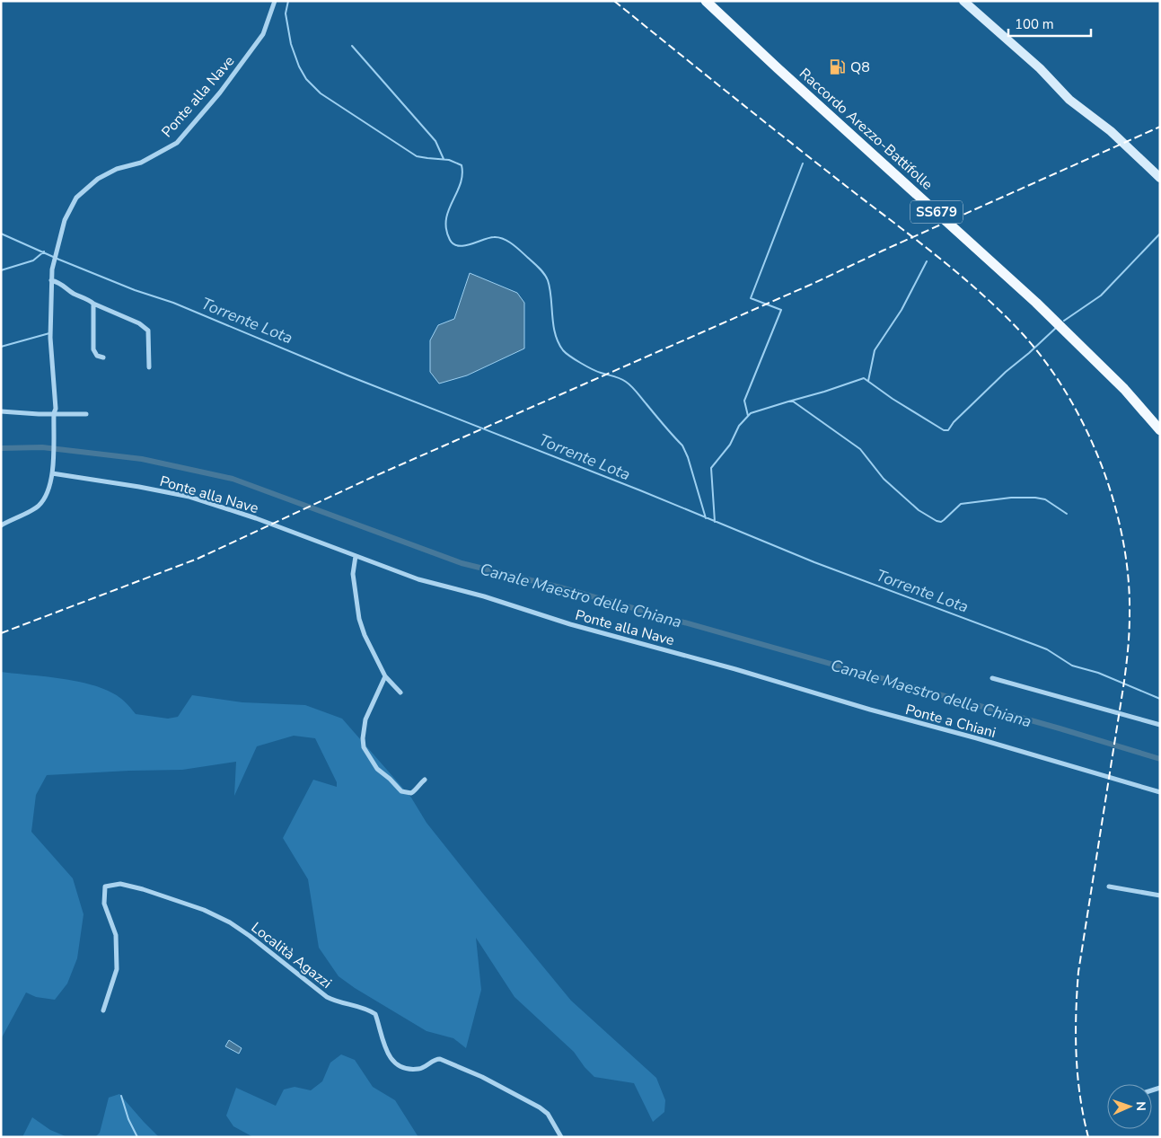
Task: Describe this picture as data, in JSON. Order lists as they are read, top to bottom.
{
  "streets": {
    "main road": ["Raccordo Arezzo-Battifolle", "SS679"],
    "street": ["Ponte alla Nave", "Ponte a Chiani", "Località Agazzi"]
  },
  "crossings": [
    ["Ponte alla Nave", "Ponte a Chiani"]
  ],
  "water": ["Torrente Lota", "Canale Maestro della Chiana"],
  "places": {
    "fuel station": ["Q8"]
  },
  "scale_bar": "100 m",
  "north": "right"
}
